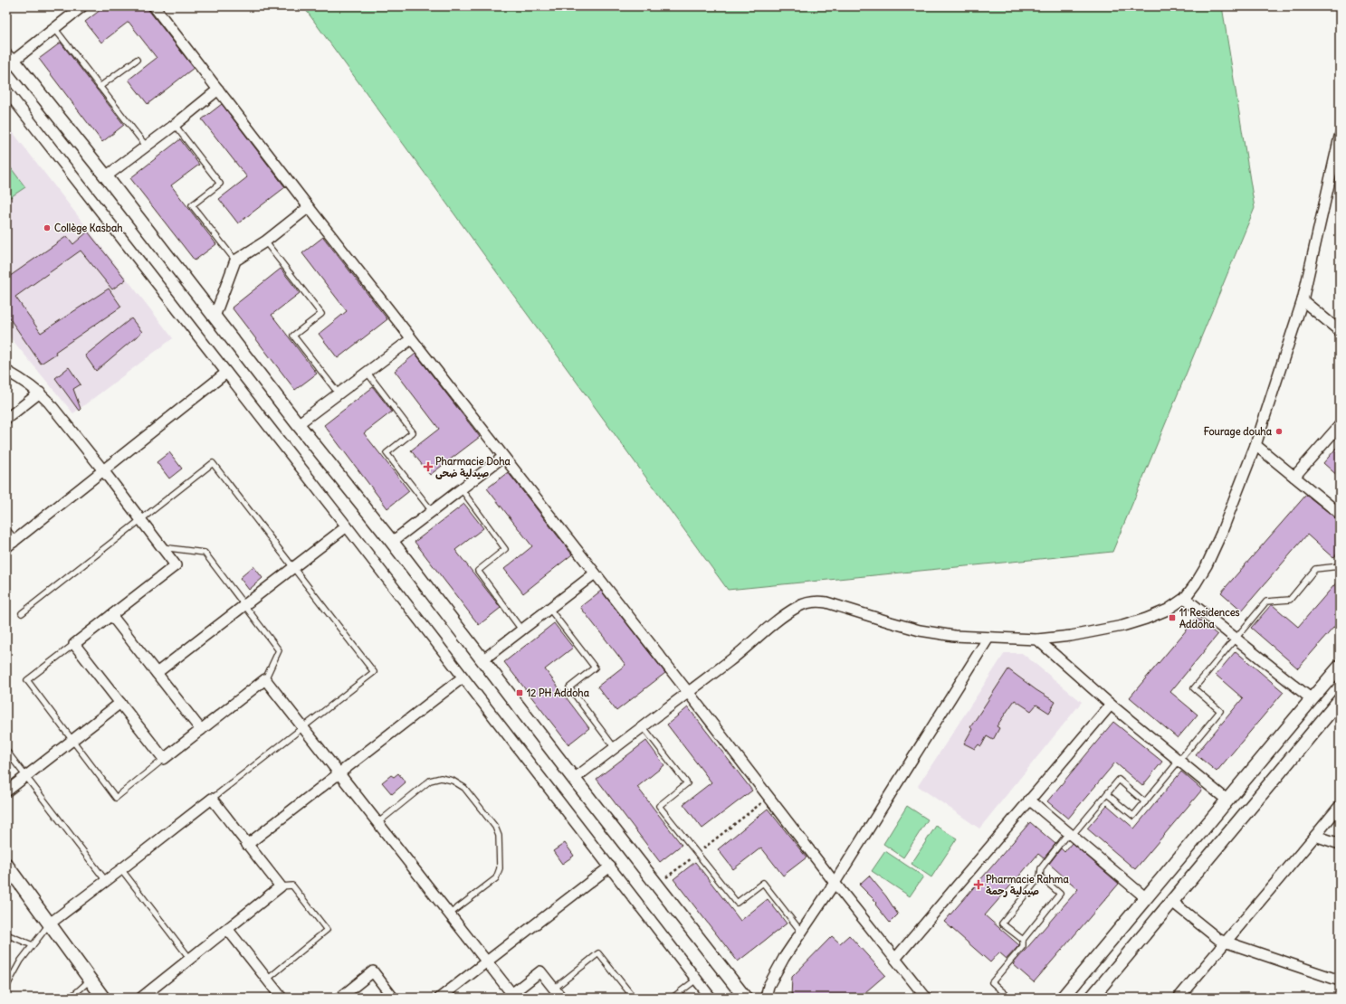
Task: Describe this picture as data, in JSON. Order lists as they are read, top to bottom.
{
  "places": {
    "other": ["Collège Kasbah", "Fourage douha"],
    "health": ["Pharmacie Doha صيدلية ضحى", "Pharmacie Rahma صيدلية رحمة"],
    "transit": ["11 Residences Addoha", "12 PH Addoha"]
  }
}
